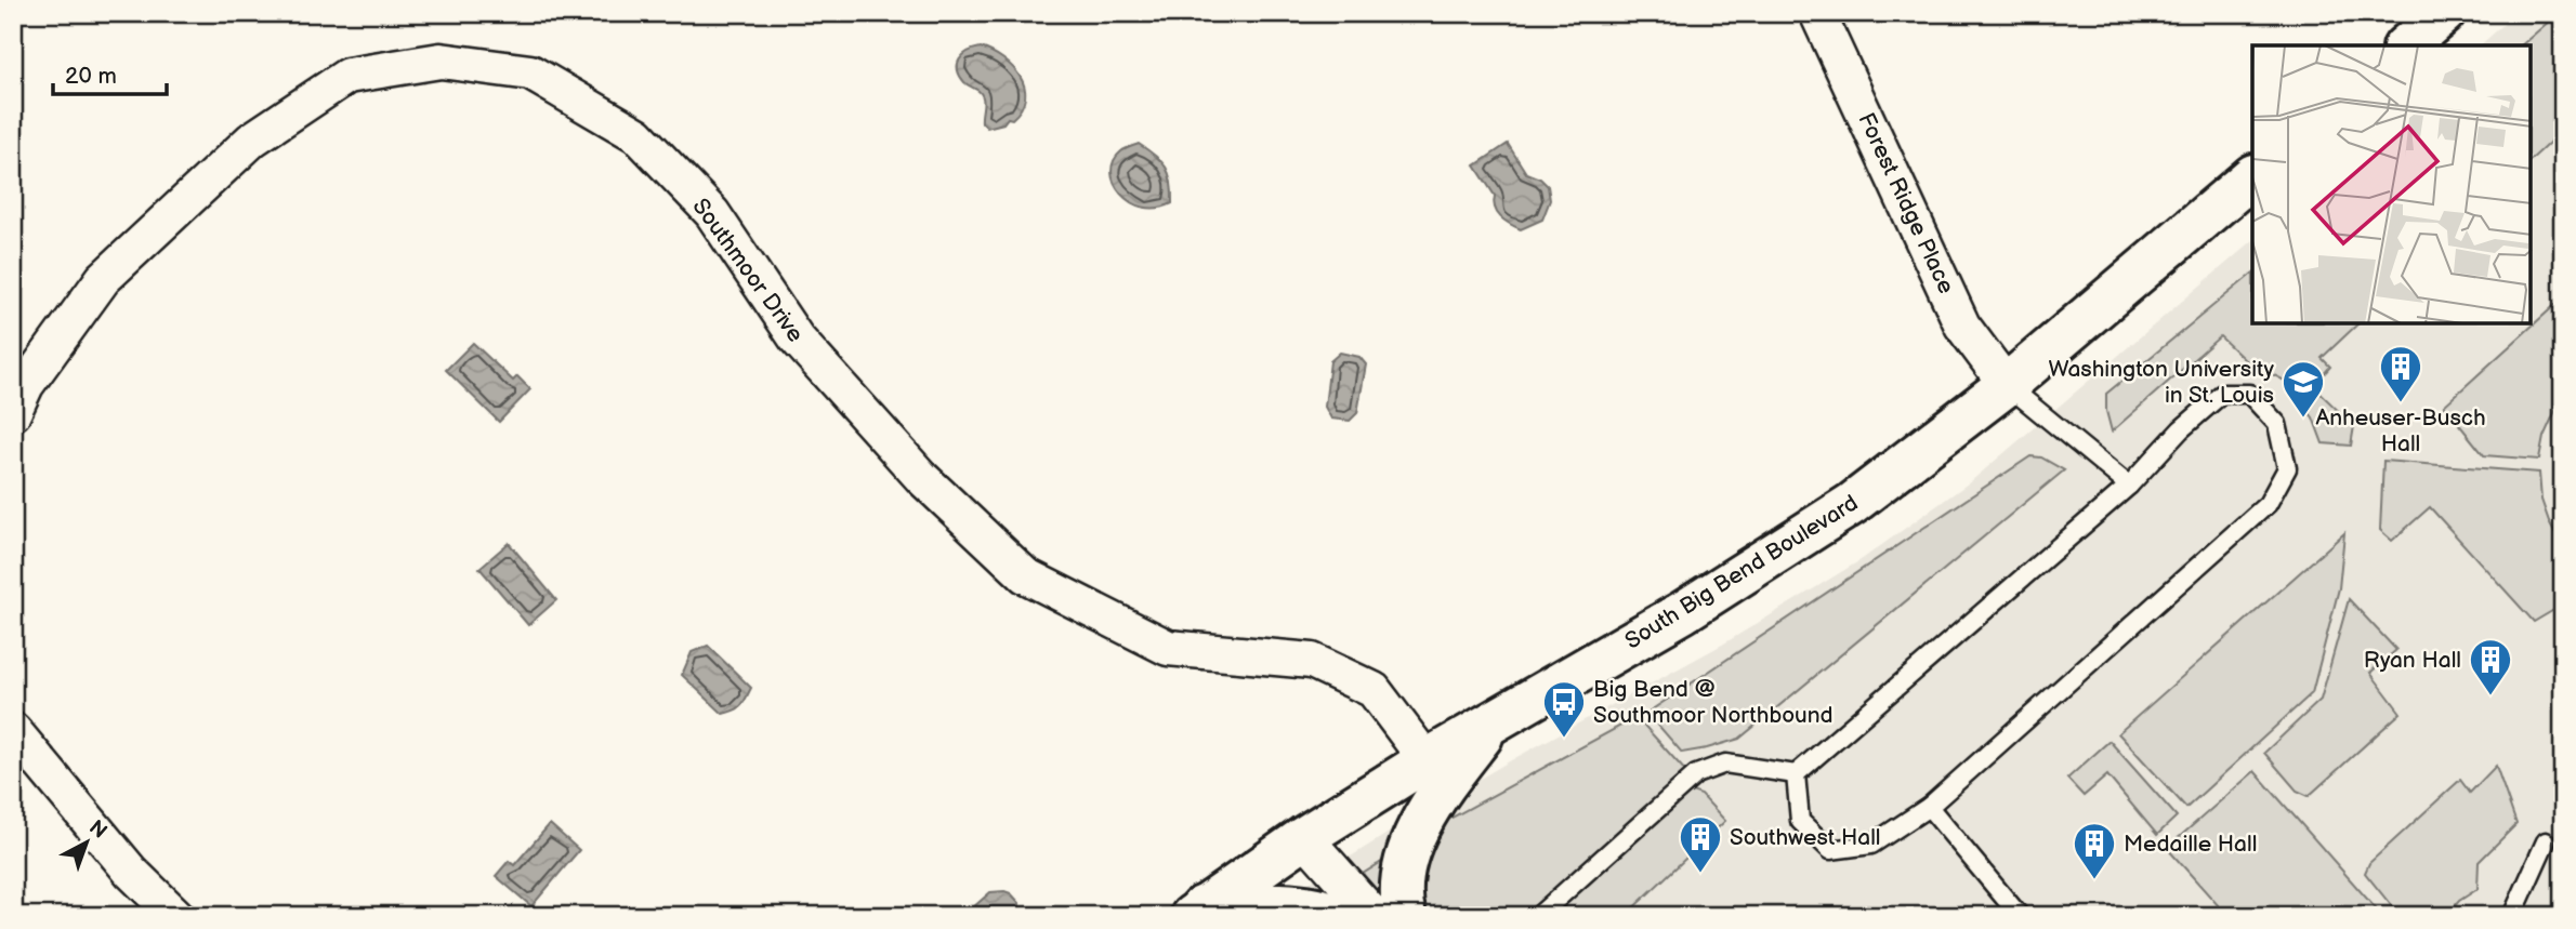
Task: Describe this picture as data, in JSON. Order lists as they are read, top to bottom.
{
  "streets": {
    "main road": ["South Big Bend Boulevard"],
    "street": ["Forest Ridge Place", "Southmoor Drive"]
  },
  "crossings": [
    ["Forest Ridge Place", "South Big Bend Boulevard"],
    ["Southmoor Drive", "South Big Bend Boulevard"]
  ],
  "places": {
    "building": [
      "Anheuser-Busch Hall",
      "Ryan Hall",
      "Southwest Hall",
      "Medaille Hall"
    ],
    "school or university": ["Washington University in St. Louis"],
    "bus stop": ["Big Bend @ Southmoor Northbound"]
  },
  "scale_bar": "20 m",
  "north": "top right"
}
